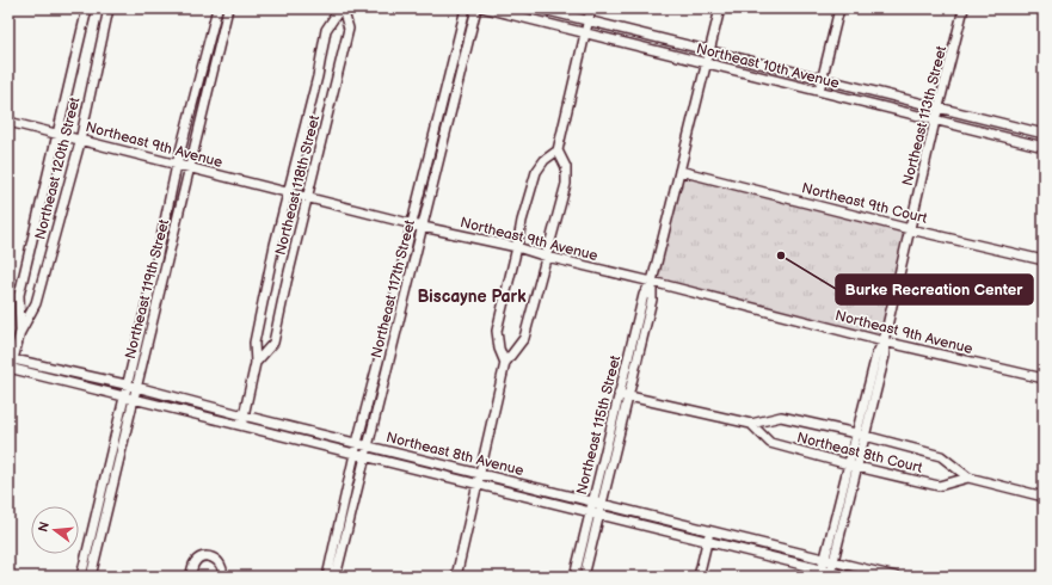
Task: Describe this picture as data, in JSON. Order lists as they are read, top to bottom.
{
  "streets": {
    "street": [
      "Northeast 10th Avenue",
      "Northeast 113th Street",
      "Northeast 9th Avenue",
      "Northeast 120th Street",
      "Northeast 118th Street",
      "Northeast 9th Court",
      "Northeast 119th Street",
      "Northeast 117th Street",
      "Northeast 115th Street",
      "Northeast 8th Court",
      "Northeast 8th Avenue"
    ]
  },
  "crossings": [
    ["Northeast 10th Avenue", "Northeast 113th Street"],
    ["Northeast 10th Avenue", "Northeast 115th Street"],
    ["Northeast 113th Street", "Northeast 9th Avenue"],
    ["Northeast 113th Street", "Northeast 9th Court"],
    ["Northeast 113th Street", "Northeast 8th Court"],
    ["Northeast 113th Street", "Northeast 8th Avenue"],
    ["Northeast 9th Avenue", "Northeast 120th Street"],
    ["Northeast 9th Avenue", "Northeast 118th Street"],
    ["Northeast 9th Avenue", "Northeast 119th Street"],
    ["Northeast 9th Avenue", "Northeast 117th Street"],
    ["Northeast 9th Avenue", "Northeast 115th Street"],
    ["Northeast 120th Street", "Northeast 8th Avenue"],
    ["Northeast 118th Street", "Northeast 8th Avenue"],
    ["Northeast 9th Court", "Northeast 115th Street"],
    ["Northeast 119th Street", "Northeast 8th Avenue"],
    ["Northeast 117th Street", "Northeast 8th Avenue"],
    ["Northeast 115th Street", "Northeast 8th Court"],
    ["Northeast 115th Street", "Northeast 8th Avenue"]
  ],
  "districts": ["Biscayne Park"],
  "places": ["Burke Recreation Center"],
  "north": "left"
}
